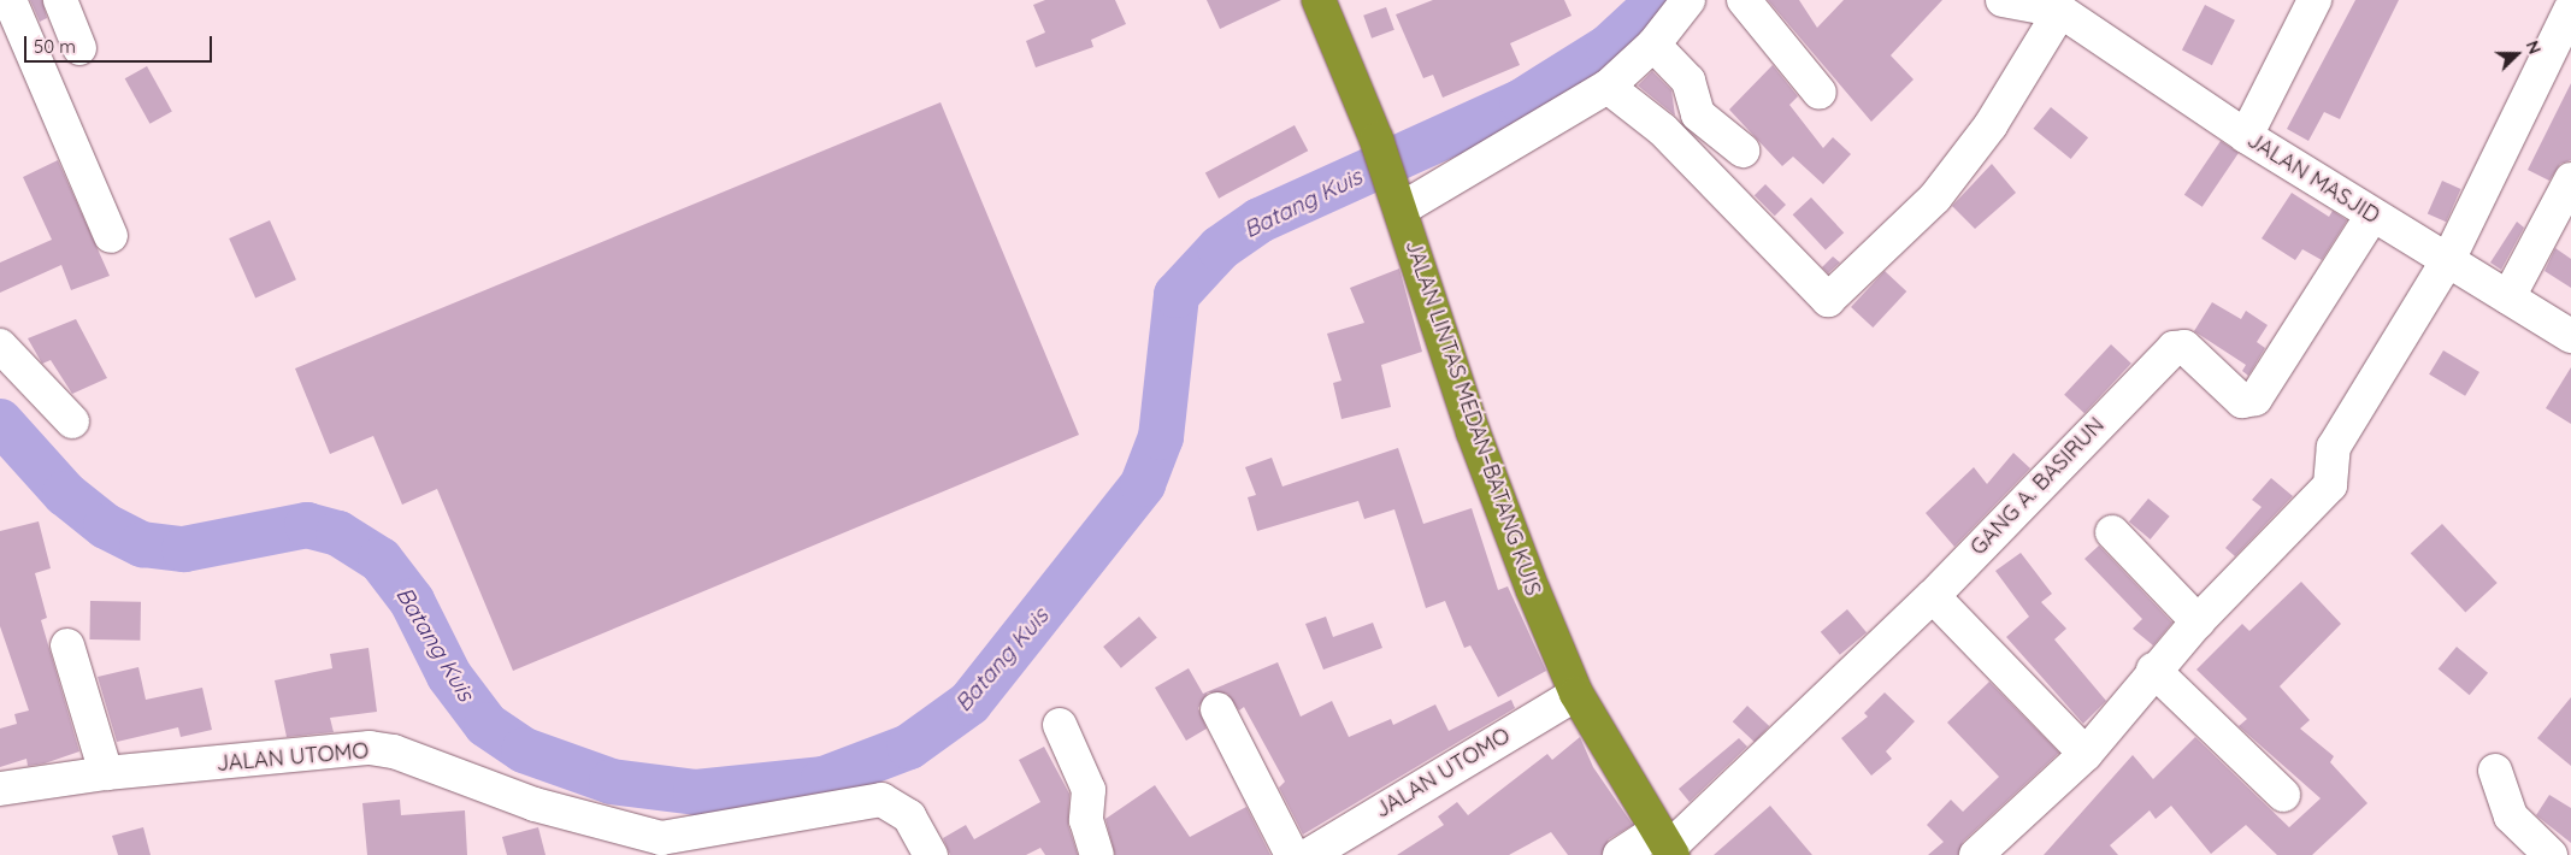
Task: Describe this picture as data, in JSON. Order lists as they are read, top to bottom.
{
  "streets": {
    "highway": ["JALAN LINTAS MEDAN–BATANG KUIS"],
    "street": ["JALAN MASJID", "GANG A. BASIRUN", "JALAN UTOMO"]
  },
  "crossings": [
    ["JALAN MASJID", "GANG A. BASIRUN"],
    ["JALAN LINTAS MEDAN–BATANG KUIS", "GANG A. BASIRUN"],
    ["JALAN LINTAS MEDAN–BATANG KUIS", "JALAN UTOMO"]
  ],
  "water": ["Batang Kuis"],
  "scale_bar": "50 m",
  "north": "right"
}
